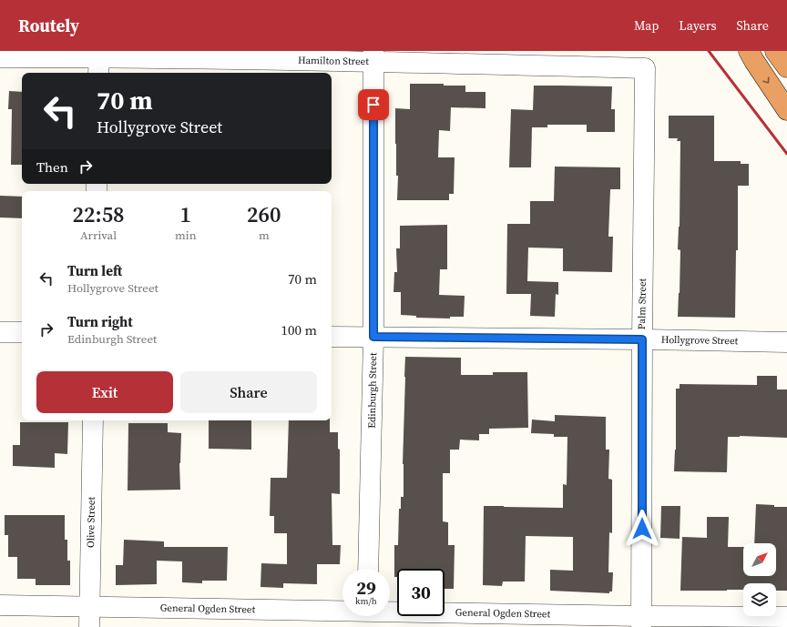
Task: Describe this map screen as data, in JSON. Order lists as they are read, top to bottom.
{
  "streets": {
    "street": [
      "Hamilton Street",
      "Palm Street",
      "Hollygrove Street",
      "Edinburgh Street",
      "Olive Street",
      "General Ogden Street"
    ]
  },
  "crossings": [
    ["Hamilton Street", "Palm Street"],
    ["Hamilton Street", "Edinburgh Street"],
    ["Palm Street", "Hollygrove Street"],
    ["Palm Street", "General Ogden Street"],
    ["Hollygrove Street", "Edinburgh Street"],
    ["Olive Street", "General Ogden Street"]
  ],
  "north": "top right",
  "page": {
    "header": "Routely",
    "nav": ["Map", "Layers", "Share"],
    "turn": ["70 m", "Hollygrove Street"],
    "then": "Then",
    "eta": [
      "22:58",
      "Arrival",
      "1",
      "min",
      "260",
      "m"
    ],
    "list": [
      {
        "name": "Turn left",
        "note": "Hollygrove Street",
        "value": "70 m"
      },
      {
        "name": "Turn right",
        "note": "Edinburgh Street",
        "value": "100 m"
      }
    ],
    "buttons": ["Exit", "Share"],
    "speed": "29 km/h",
    "limit": "30"
  }
}
